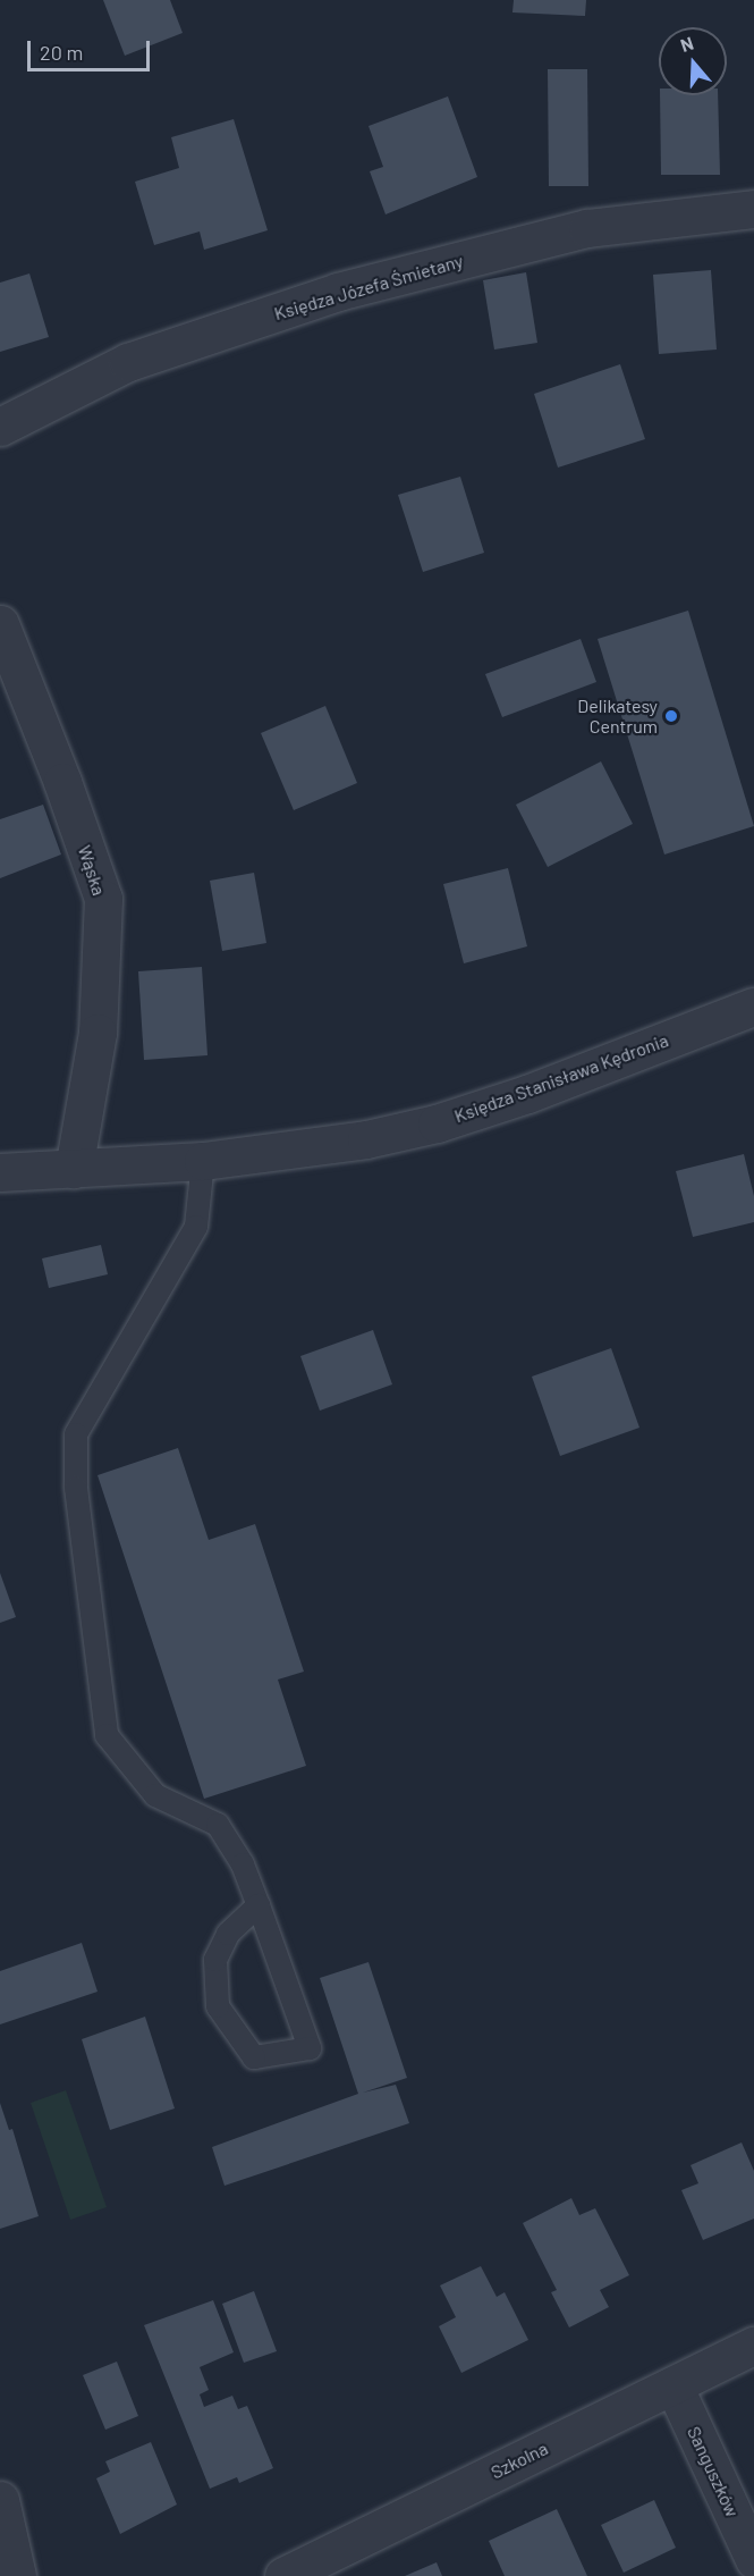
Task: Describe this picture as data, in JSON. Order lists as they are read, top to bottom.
{
  "streets": {
    "street": [
      "Księdza Józefa Śmietany",
      "Wąska",
      "Księdza Stanisława Kędronia",
      "Szkolna",
      "Sanguszków"
    ]
  },
  "crossings": [
    ["Wąska", "Księdza Stanisława Kędronia"],
    ["Szkolna", "Sanguszków"]
  ],
  "places": ["Delikatesy Centrum"],
  "scale_bar": "20 m",
  "north": "top"
}
